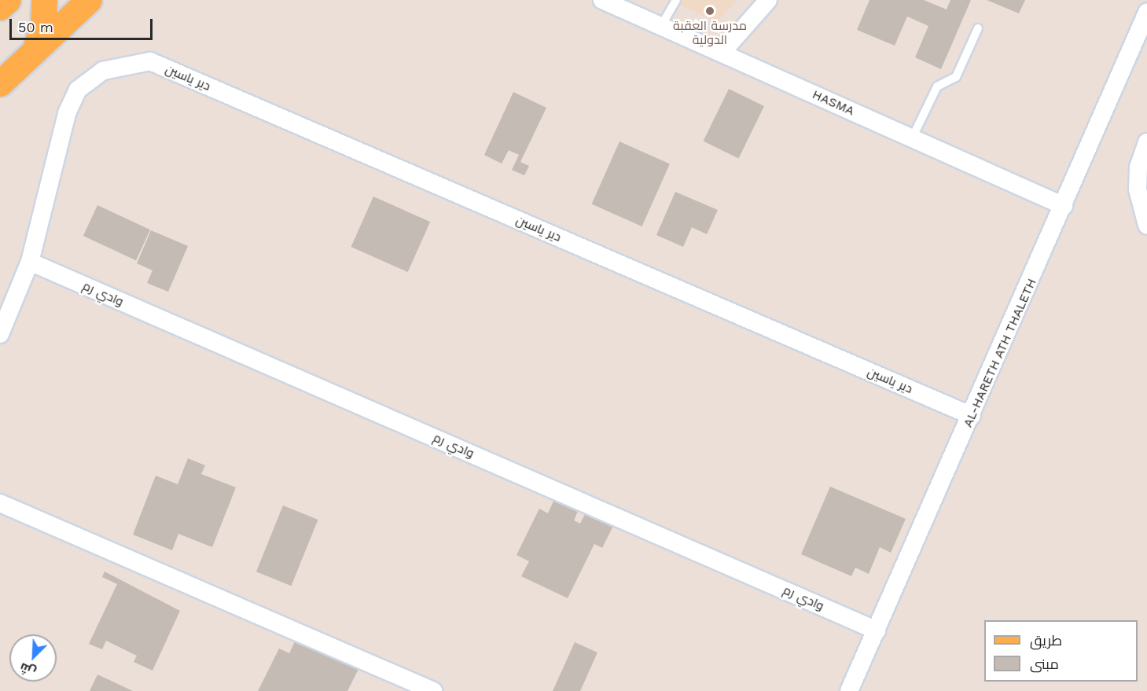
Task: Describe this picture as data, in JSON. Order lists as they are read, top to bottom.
{
  "streets": {
    "street": [
      "دير ياسين",
      "HASMA",
      "وادي رم",
      "AL-HARETH ATH THALETH"
    ]
  },
  "crossings": [
    ["دير ياسين", "وادي رم"],
    ["دير ياسين", "AL-HARETH ATH THALETH"],
    ["HASMA", "AL-HARETH ATH THALETH"],
    ["وادي رم", "AL-HARETH ATH THALETH"]
  ],
  "places": ["مدرسة العقبة الدولية"],
  "legend": ["طريق", "مبنى"],
  "scale_bar": "50 m",
  "north": "bottom left"
}
